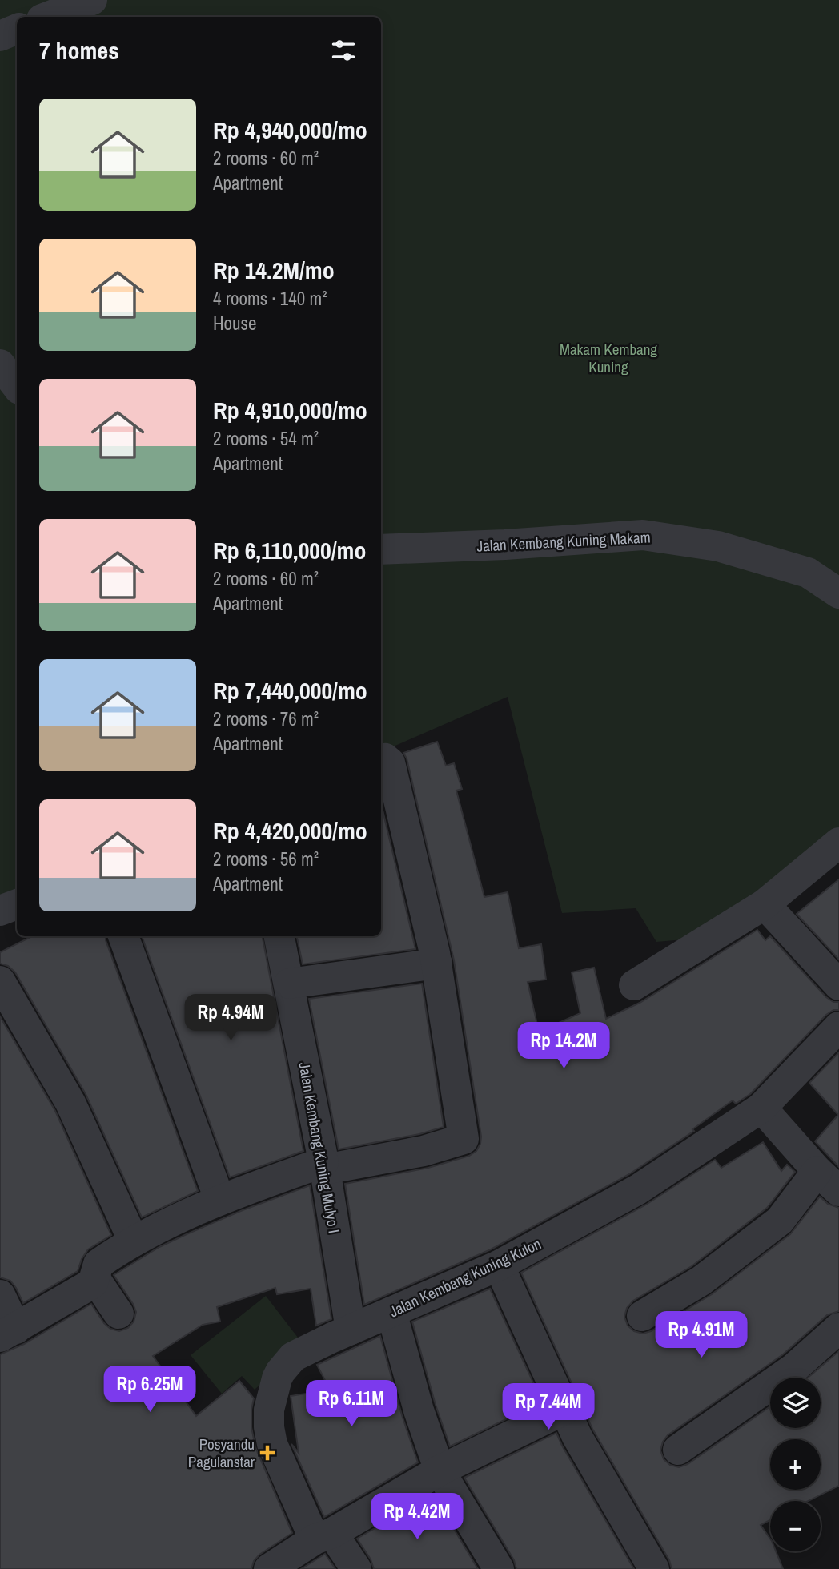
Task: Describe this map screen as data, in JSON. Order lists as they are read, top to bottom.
{
  "streets": {
    "street": ["Jalan Kembang Kuning Makam", "Jalan Kembang Kuning Mulyo I", "Jalan Kembang Kuning Kulon"]
  },
  "crossings": [
    ["Jalan Kembang Kuning Mulyo I", "Jalan Kembang Kuning Kulon"]
  ],
  "parks": ["Makam Kembang Kuning"],
  "places": {
    "health": ["Posyandu Pagulanstar"]
  },
  "page": {
    "heading": "7 homes",
    "list": [
      {
        "name": "Rp 4,940,000/mo",
        "note": "2 rooms · 60 m² · Apartment"
      },
      {
        "name": "Rp 14.2M/mo",
        "note": "4 rooms · 140 m² · House"
      },
      {
        "name": "Rp 4,910,000/mo",
        "note": "2 rooms · 54 m² · Apartment"
      },
      {
        "name": "Rp 6,110,000/mo",
        "note": "2 rooms · 60 m² · Apartment"
      },
      {
        "name": "Rp 7,440,000/mo",
        "note": "2 rooms · 76 m² · Apartment"
      },
      {
        "name": "Rp 4,420,000/mo",
        "note": "2 rooms · 56 m² · Apartment"
      }
    ],
    "price": [
      "Rp 4.94M",
      "Rp 14.2M",
      "Rp 4.91M",
      "Rp 6.25M",
      "Rp 6.11M",
      "Rp 7.44M",
      "Rp 4.42M"
    ],
    "map_buttons": ["+", "−"]
  }
}
